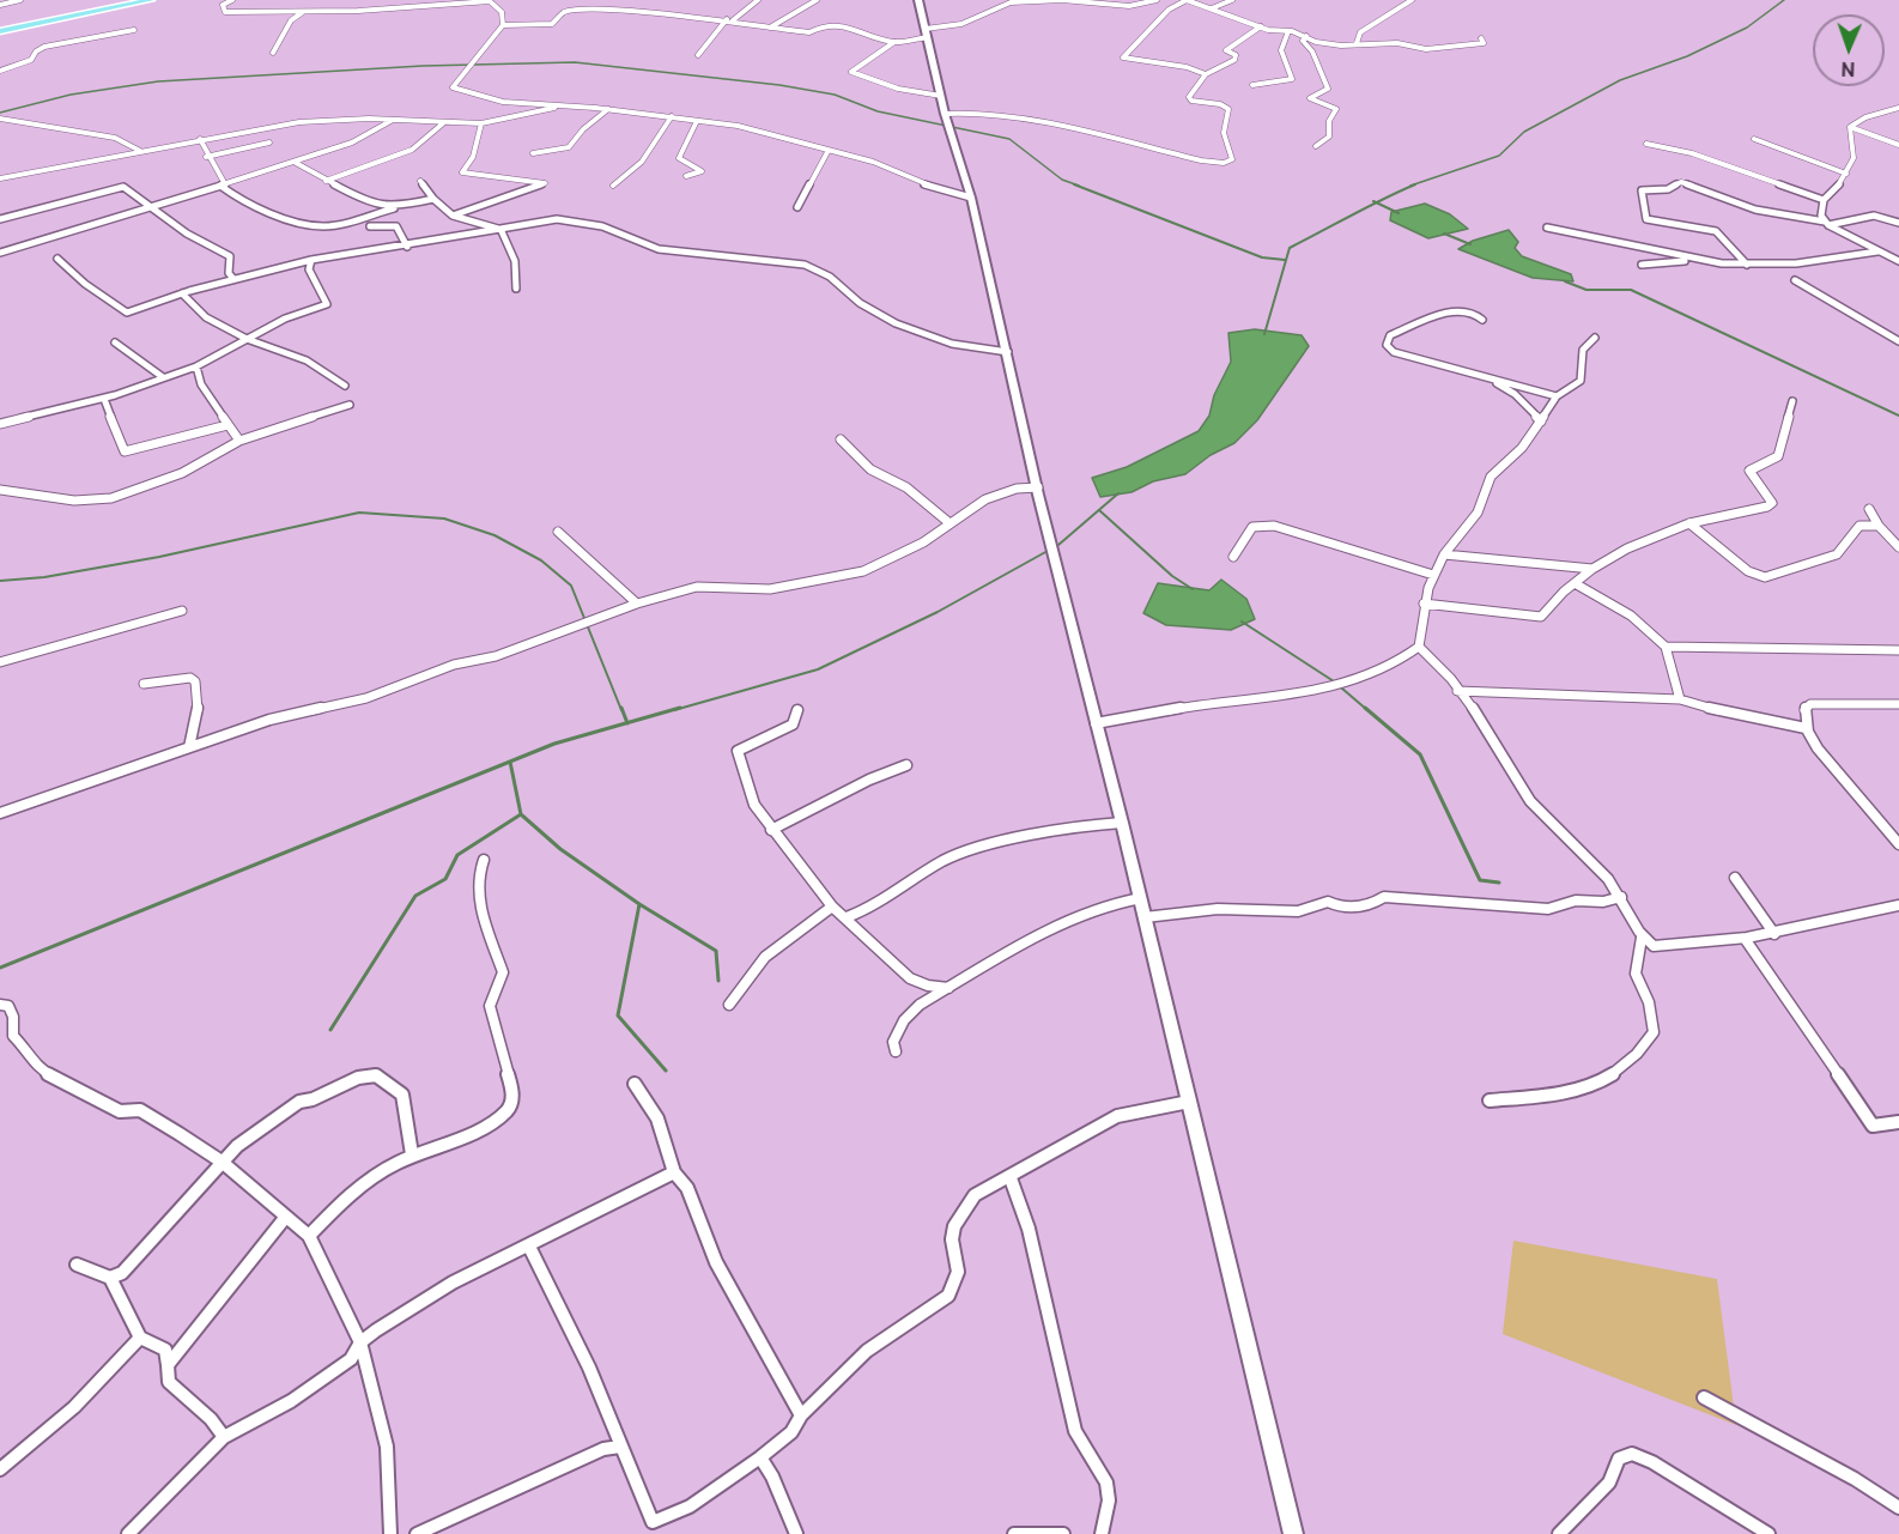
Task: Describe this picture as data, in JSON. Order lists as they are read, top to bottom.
{
  "north": "bottom"
}
